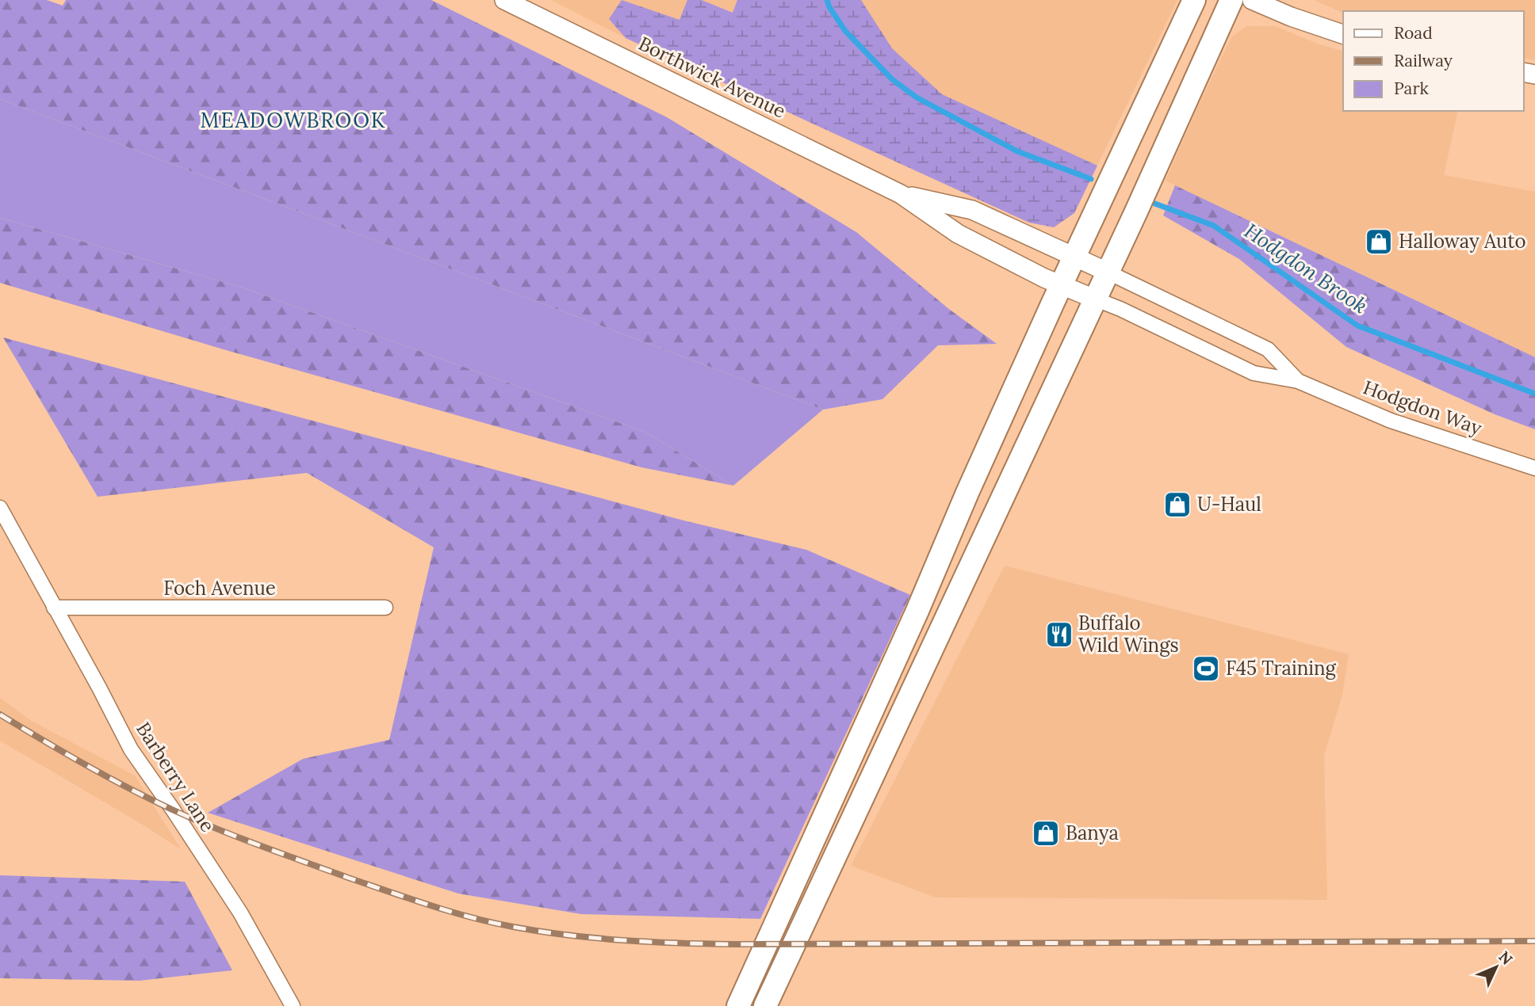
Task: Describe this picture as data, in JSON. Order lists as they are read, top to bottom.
{
  "streets": {
    "street": [
      "Borthwick Avenue",
      "Hodgdon Way",
      "Foch Avenue",
      "Barberry Lane"
    ]
  },
  "crossings": [
    ["Borthwick Avenue", "Hodgdon Way"],
    ["Foch Avenue", "Barberry Lane"]
  ],
  "districts": ["MEADOWBROOK"],
  "water": ["Hodgdon Brook"],
  "places": {
    "shop": ["Halloway Auto", "U-Haul", "Banya"],
    "restaurant": ["Buffalo Wild Wings"],
    "sports": ["F45 Training"]
  },
  "legend": ["Road", "Railway", "Park"],
  "north": "top right"
}
